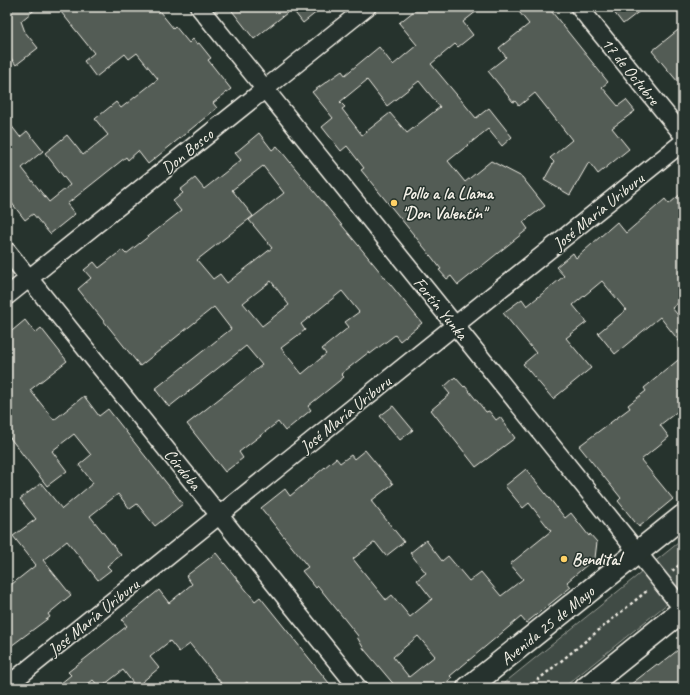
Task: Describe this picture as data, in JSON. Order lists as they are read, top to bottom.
{
  "streets": {
    "main road": ["Avenida 25 de Mayo"],
    "street": [
      "17 de Octubre",
      "Don Bosco",
      "José María Uriburu",
      "Fortín Yunka",
      "Córdoba"
    ]
  },
  "crossings": [
    ["Don Bosco", "Fortín Yunka"],
    ["Don Bosco", "Córdoba"],
    ["José María Uriburu", "Fortín Yunka"],
    ["José María Uriburu", "Córdoba"],
    ["Fortín Yunka", "Avenida 25 de Mayo"]
  ],
  "places": ["Pollo a la Llama \"Don Valentín\"", "Bendita!"]
}
